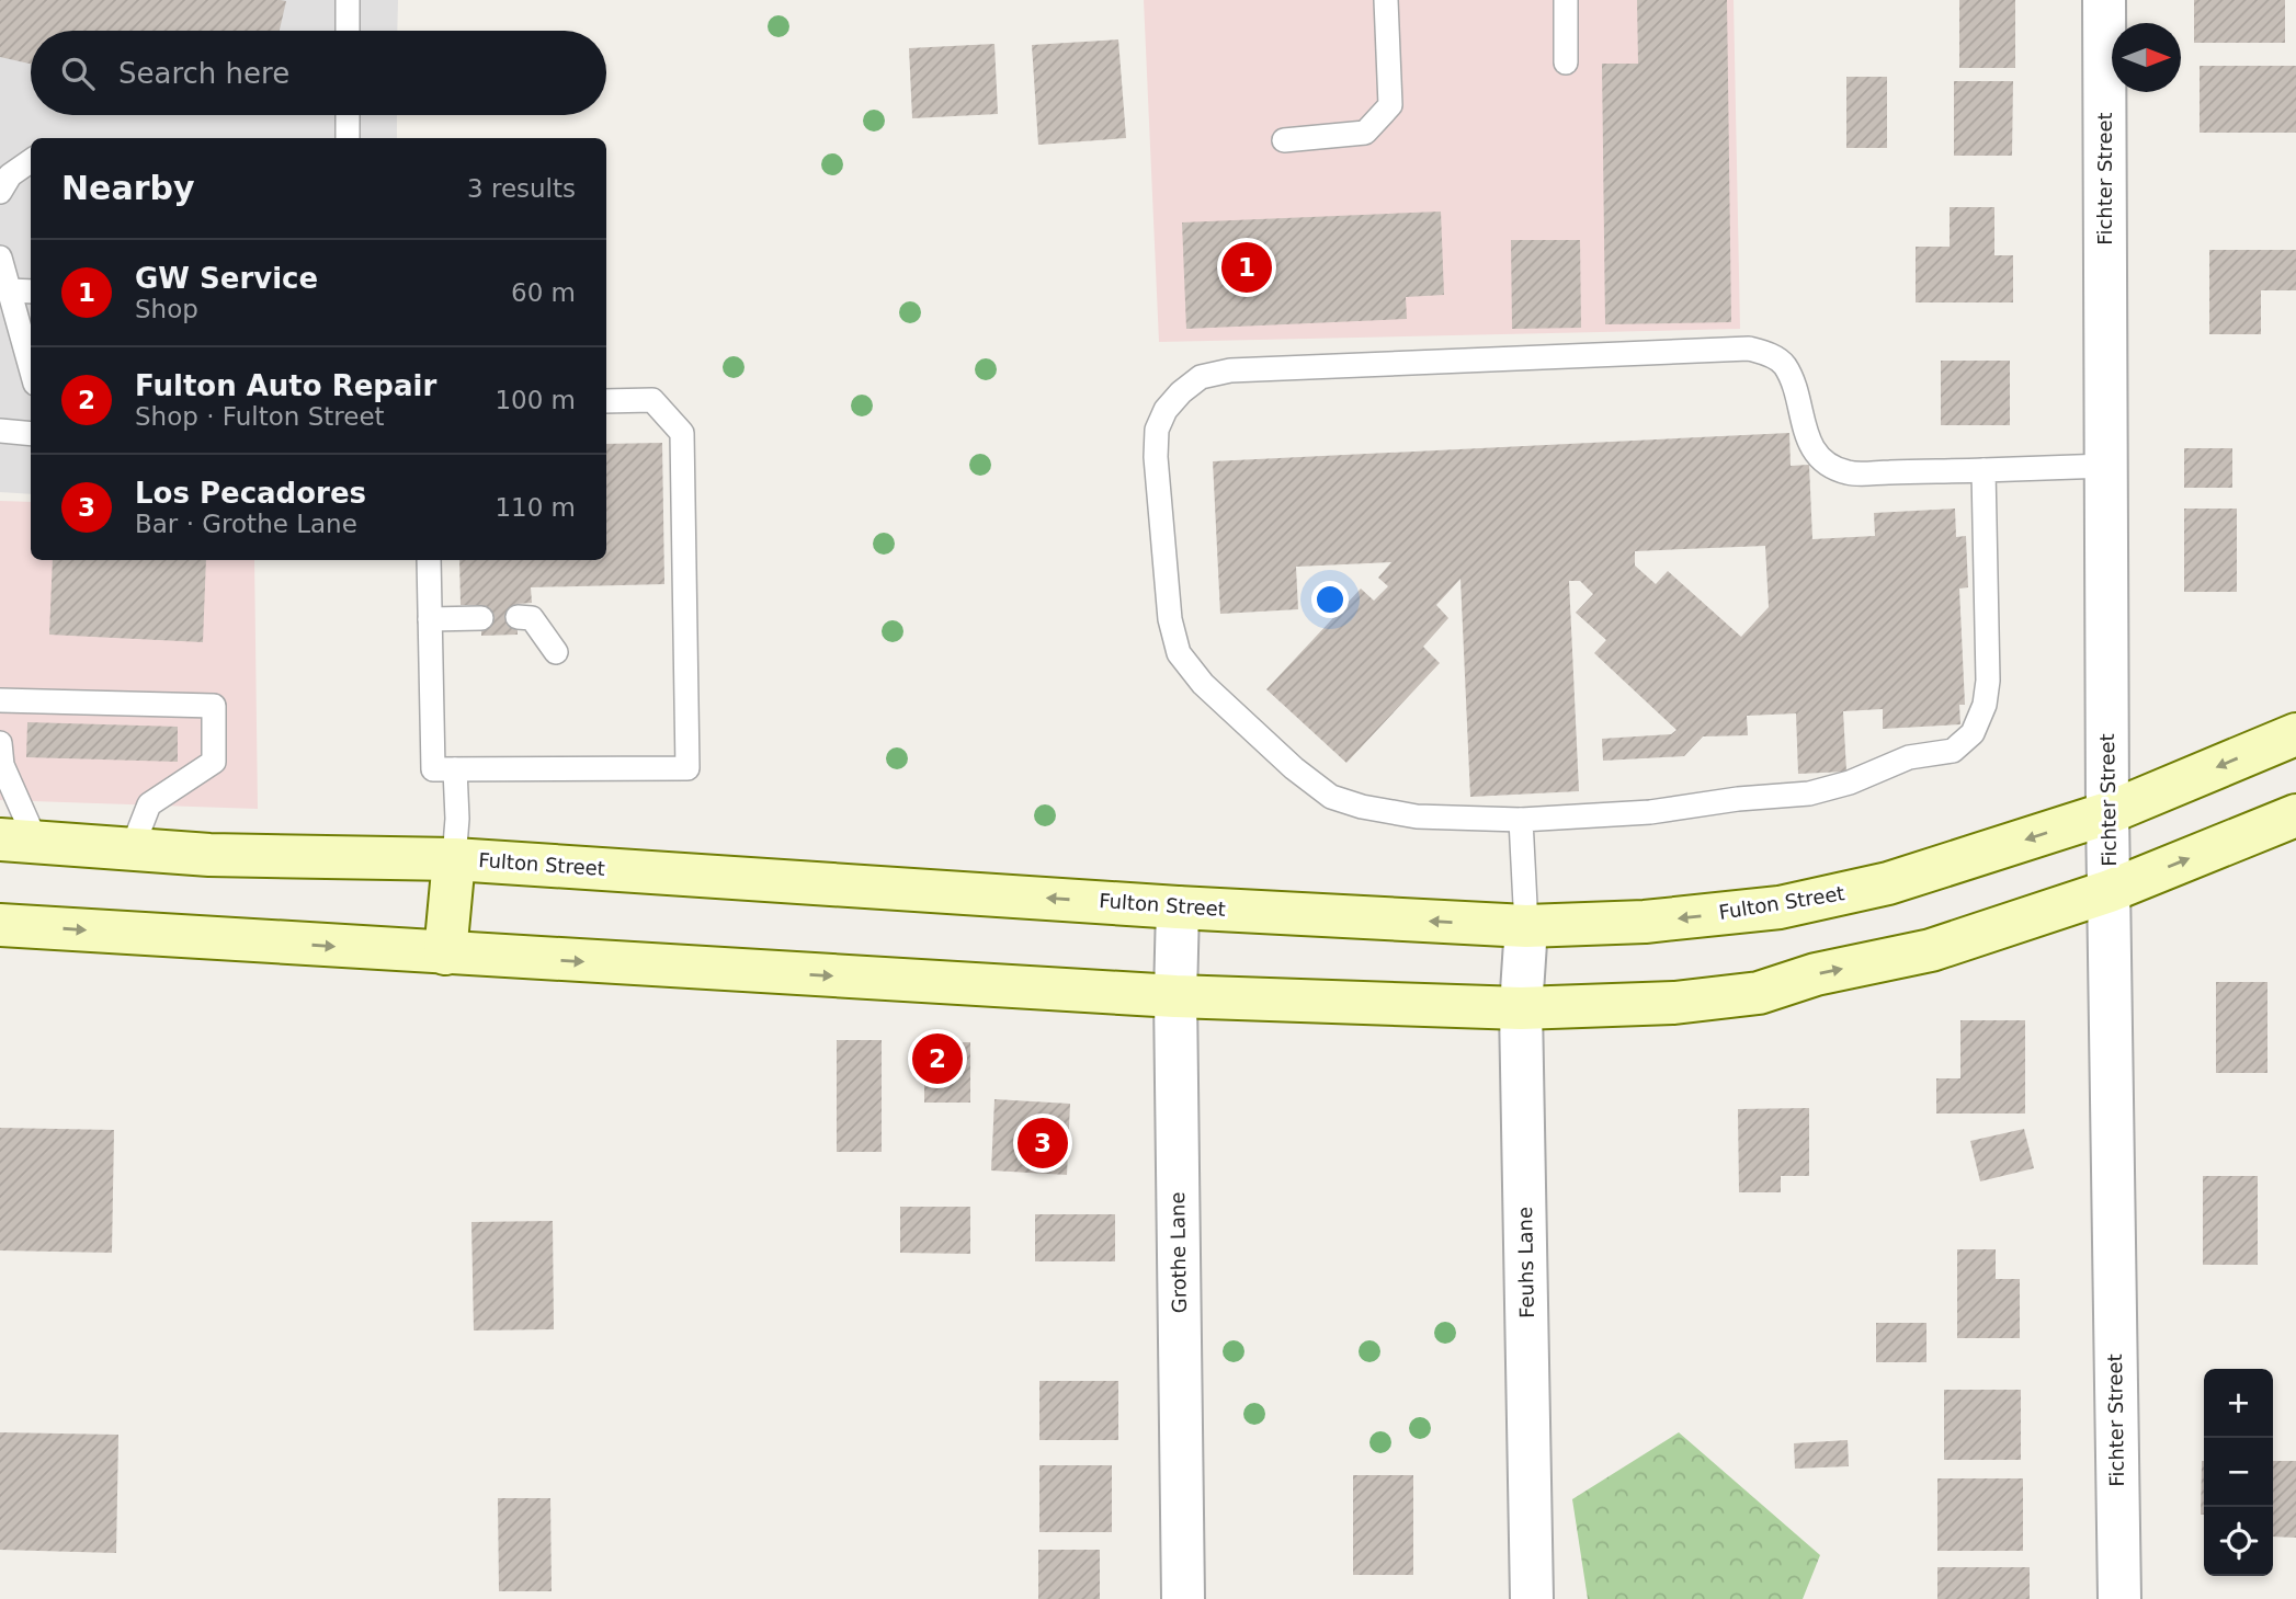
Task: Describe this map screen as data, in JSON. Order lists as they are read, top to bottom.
{
  "streets": {
    "main road": ["Fulton Street"],
    "street": ["Fichter Street", "Grothe Lane", "Feuhs Lane"]
  },
  "crossings": [
    ["Fichter Street", "Fulton Street"],
    ["Fulton Street", "Grothe Lane"],
    ["Fulton Street", "Feuhs Lane"]
  ],
  "north": "right",
  "page": {
    "search": "Search here",
    "heading": ["Nearby", "3 results"],
    "pins": ["1", "2", "3"],
    "list": [
      {
        "mark": "1",
        "name": "GW Service",
        "note": "Shop",
        "value": "60 m"
      },
      {
        "mark": "2",
        "name": "Fulton Auto Repair",
        "note": "Shop · Fulton Street",
        "value": "100 m"
      },
      {
        "mark": "3",
        "name": "Los Pecadores",
        "note": "Bar · Grothe Lane",
        "value": "110 m"
      }
    ],
    "map_buttons": ["+", "−"]
  }
}
